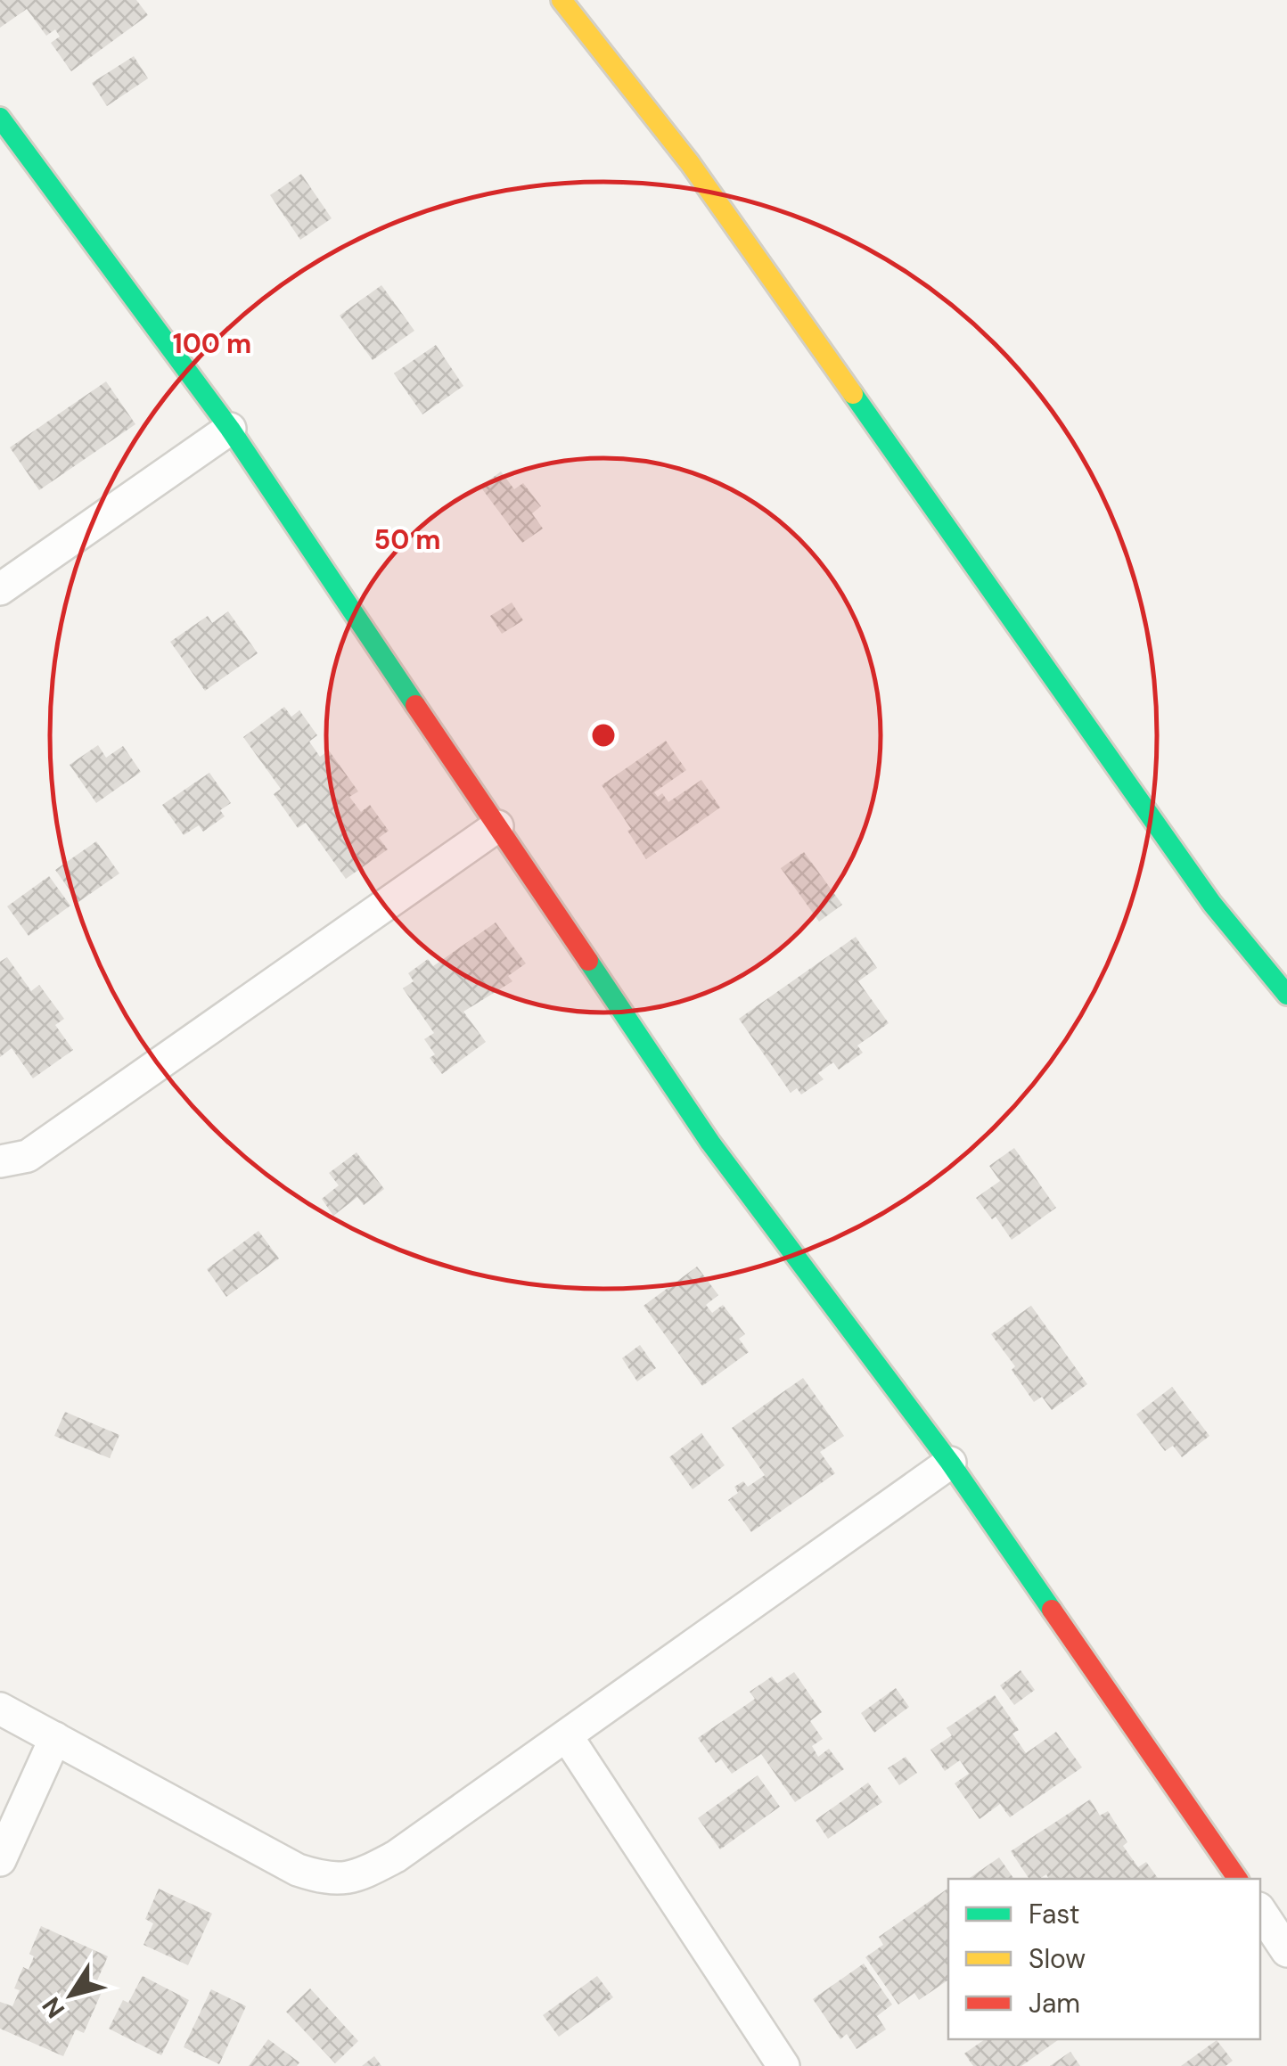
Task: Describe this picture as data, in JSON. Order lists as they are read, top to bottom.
{
  "legend": ["Fast", "Slow", "Jam"],
  "north": "bottom left",
  "rings": ["100 m", "50 m"]
}
